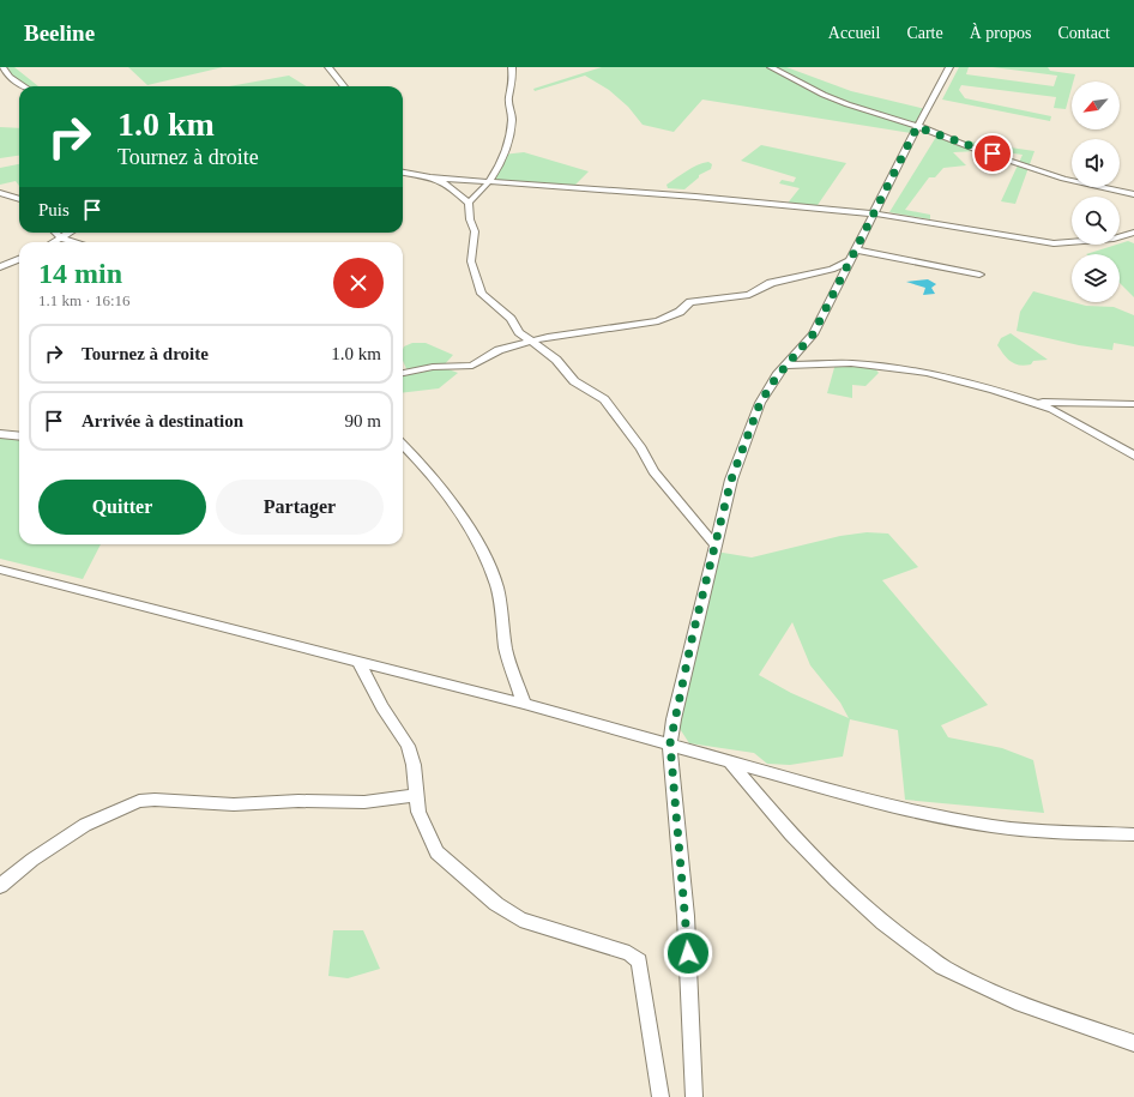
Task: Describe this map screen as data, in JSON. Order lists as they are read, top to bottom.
{
  "north": "bottom left",
  "page": {
    "header": "Beeline",
    "nav": [
      "Accueil",
      "Carte",
      "À propos",
      "Contact"
    ],
    "turn": ["1.0 km", "Tournez à droite"],
    "then": "Puis",
    "heading": ["14 min", "1.1 km · 16:16"],
    "list": [
      {
        "name": "Tournez à droite",
        "value": "1.0 km"
      },
      {
        "name": "Arrivée à destination",
        "value": "90 m"
      }
    ],
    "buttons": ["Quitter", "Partager"]
  }
}
